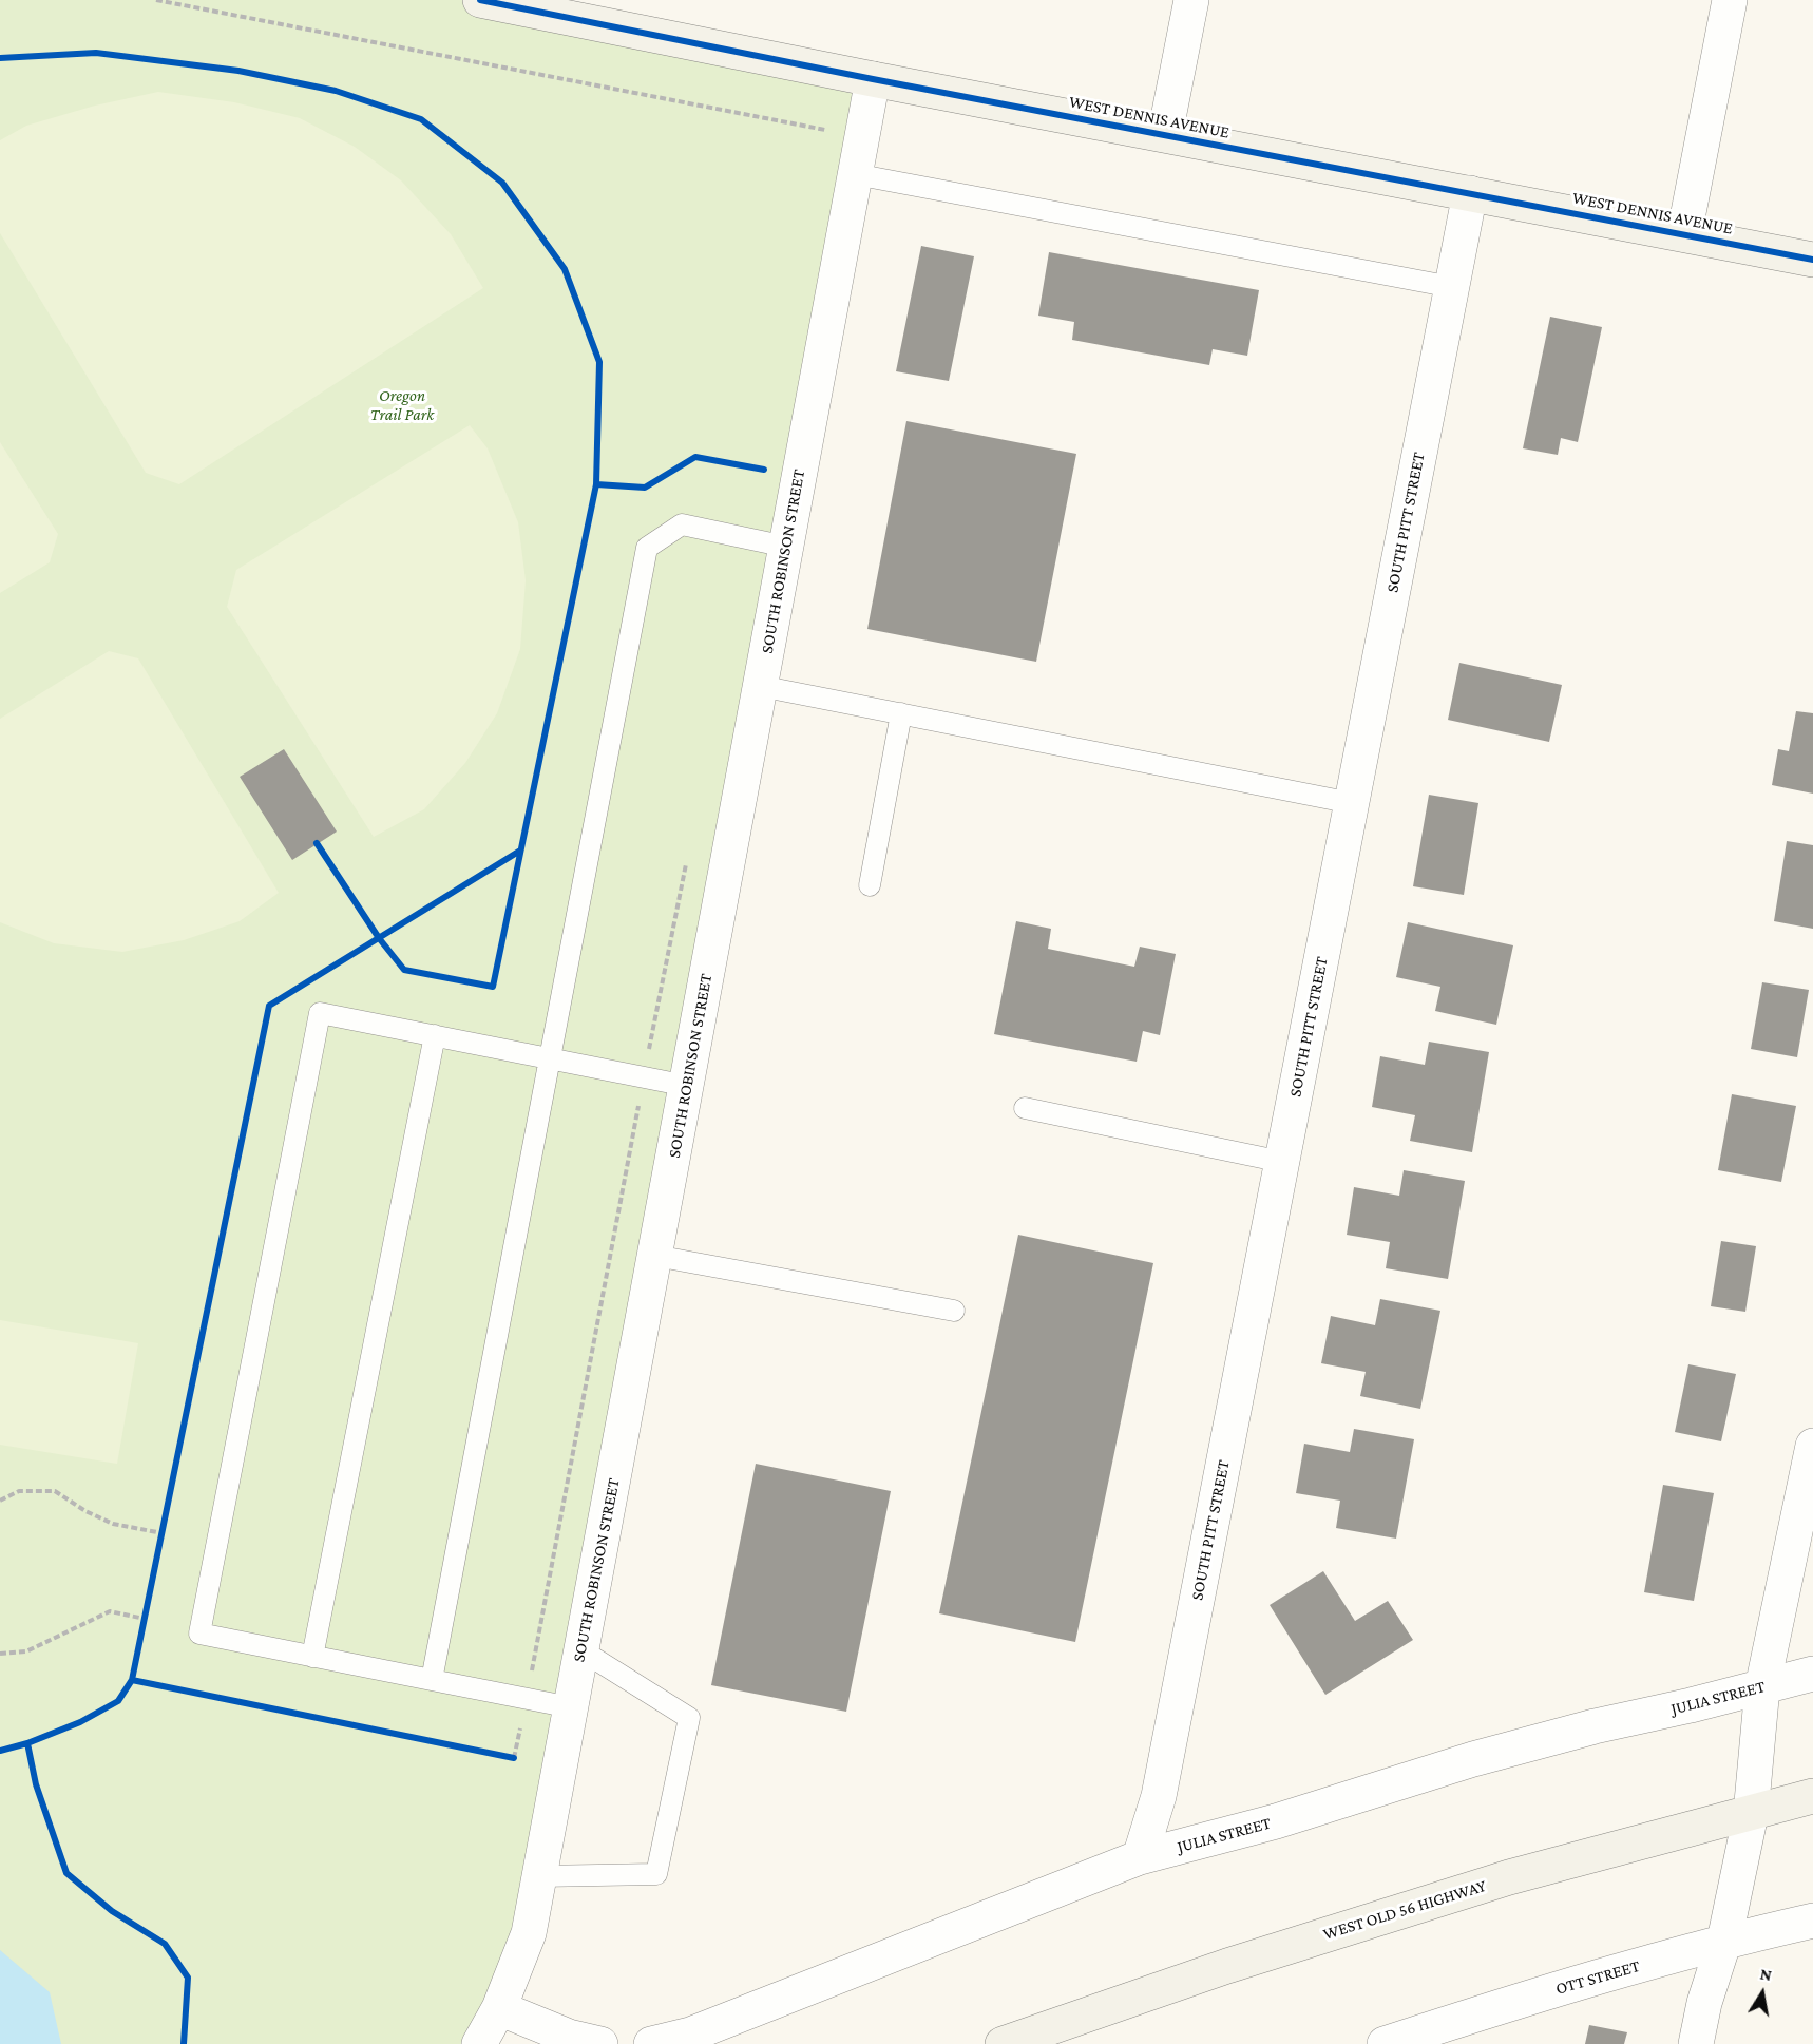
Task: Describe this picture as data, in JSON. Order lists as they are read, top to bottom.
{
  "streets": {
    "street": [
      "WEST DENNIS AVENUE",
      "SOUTH PITT STREET",
      "SOUTH ROBINSON STREET",
      "JULIA STREET",
      "WEST OLD 56 HIGHWAY",
      "OTT STREET"
    ]
  },
  "crossings": [
    ["WEST DENNIS AVENUE", "SOUTH PITT STREET"],
    ["WEST DENNIS AVENUE", "SOUTH ROBINSON STREET"],
    ["SOUTH PITT STREET", "JULIA STREET"]
  ],
  "parks": ["Oregon Trail Park"],
  "north": "top"
}
